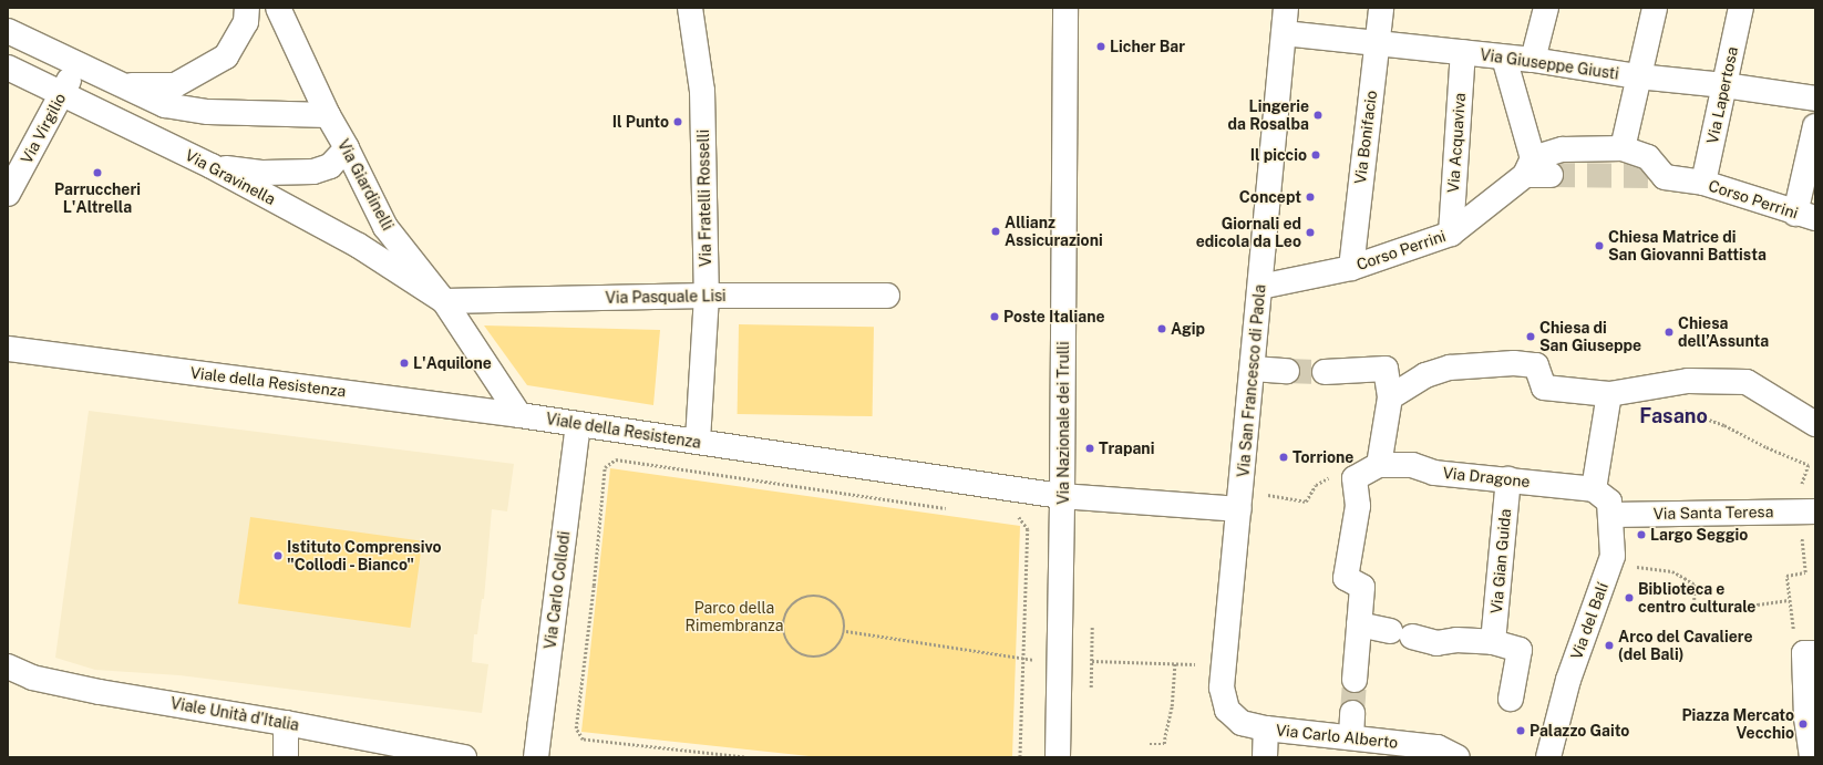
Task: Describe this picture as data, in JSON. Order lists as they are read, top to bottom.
{
  "streets": {
    "street": [
      "Via Giuseppe Giusti",
      "Via Lapertosa",
      "Via Virgilio",
      "Via Bonifacio",
      "Via Acquaviva",
      "Via Gravinella",
      "Via Giardinelli",
      "Via Fratelli Rosselli",
      "Corso Perrini",
      "Via Pasquale Lisi",
      "Via San Francesco di Paola",
      "Viale della Resistenza",
      "Via Nazionale dei Trulli",
      "Via Dragone",
      "Via Santa Teresa",
      "Via Gian Guida",
      "Via Carlo Collodi",
      "Via del Balí",
      "Viale Unità d'Italia",
      "Via Carlo Alberto"
    ]
  },
  "crossings": [
    ["Via Giuseppe Giusti", "Via Lapertosa"],
    ["Via Giuseppe Giusti", "Via Bonifacio"],
    ["Via Giuseppe Giusti", "Via Acquaviva"],
    ["Via Giuseppe Giusti", "Via San Francesco di Paola"],
    ["Via Lapertosa", "Corso Perrini"],
    ["Via Virgilio", "Via Gravinella"],
    ["Via Bonifacio", "Corso Perrini"],
    ["Via Acquaviva", "Corso Perrini"],
    ["Via Gravinella", "Via Giardinelli"],
    ["Via Gravinella", "Via Pasquale Lisi"],
    ["Via Giardinelli", "Via Pasquale Lisi"],
    ["Via Giardinelli", "Viale della Resistenza"],
    ["Via Fratelli Rosselli", "Via Pasquale Lisi"],
    ["Via Fratelli Rosselli", "Viale della Resistenza"],
    ["Corso Perrini", "Via San Francesco di Paola"],
    ["Via San Francesco di Paola", "Viale della Resistenza"],
    ["Via San Francesco di Paola", "Via Carlo Alberto"],
    ["Viale della Resistenza", "Via Nazionale dei Trulli"],
    ["Viale della Resistenza", "Via Carlo Collodi"],
    ["Via Dragone", "Via Gian Guida"],
    ["Via Dragone", "Via del Balí"],
    ["Via Santa Teresa", "Via del Balí"]
  ],
  "districts": ["Fasano"],
  "parks": ["Parco della Rimembranza"],
  "places": [
    "Licher Bar",
    "Lingerie da Rosalba",
    "Il Punto",
    "Il piccio",
    "Parruccheri L'Altrella",
    "Concept",
    "Allianz Assicurazioni",
    "Giornali ed edicola da Leo",
    "Chiesa Matrice di San Giovanni Battista",
    "Poste Italiane",
    "Agip",
    "Chiesa dell’Assunta",
    "Chiesa di San Giuseppe",
    "L'Aquilone",
    "Trapani",
    "Torrione",
    "Largo Seggio",
    "Istituto Comprensivo \"Collodi - Bianco\"",
    "Biblioteca e centro culturale",
    "Arco del Cavaliere (del Bali)",
    "Piazza Mercato Vecchio",
    "Palazzo Gaito"
  ]
}
